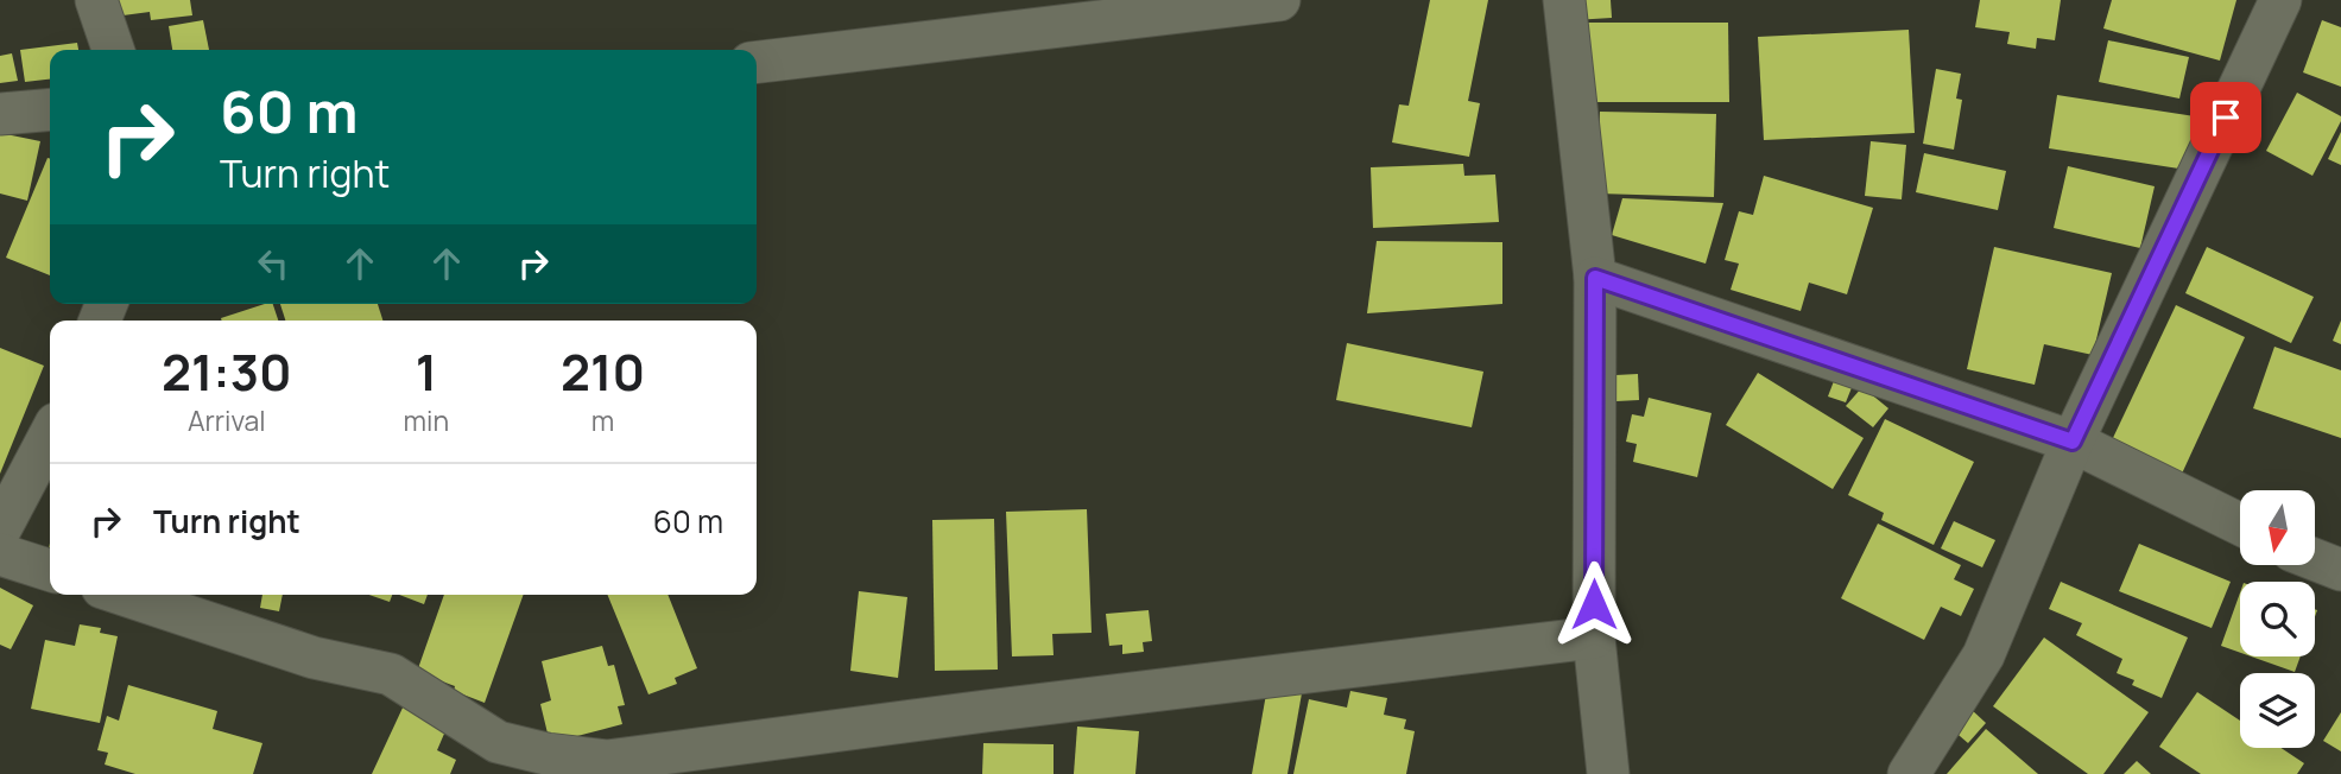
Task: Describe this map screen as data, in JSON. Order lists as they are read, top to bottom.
{
  "north": "bottom",
  "page": {
    "turn": ["60 m", "Turn right"],
    "eta": [
      "21:30",
      "Arrival",
      "1",
      "min",
      "210",
      "m"
    ],
    "list": [
      {
        "name": "Turn right",
        "value": "60 m"
      }
    ]
  }
}
